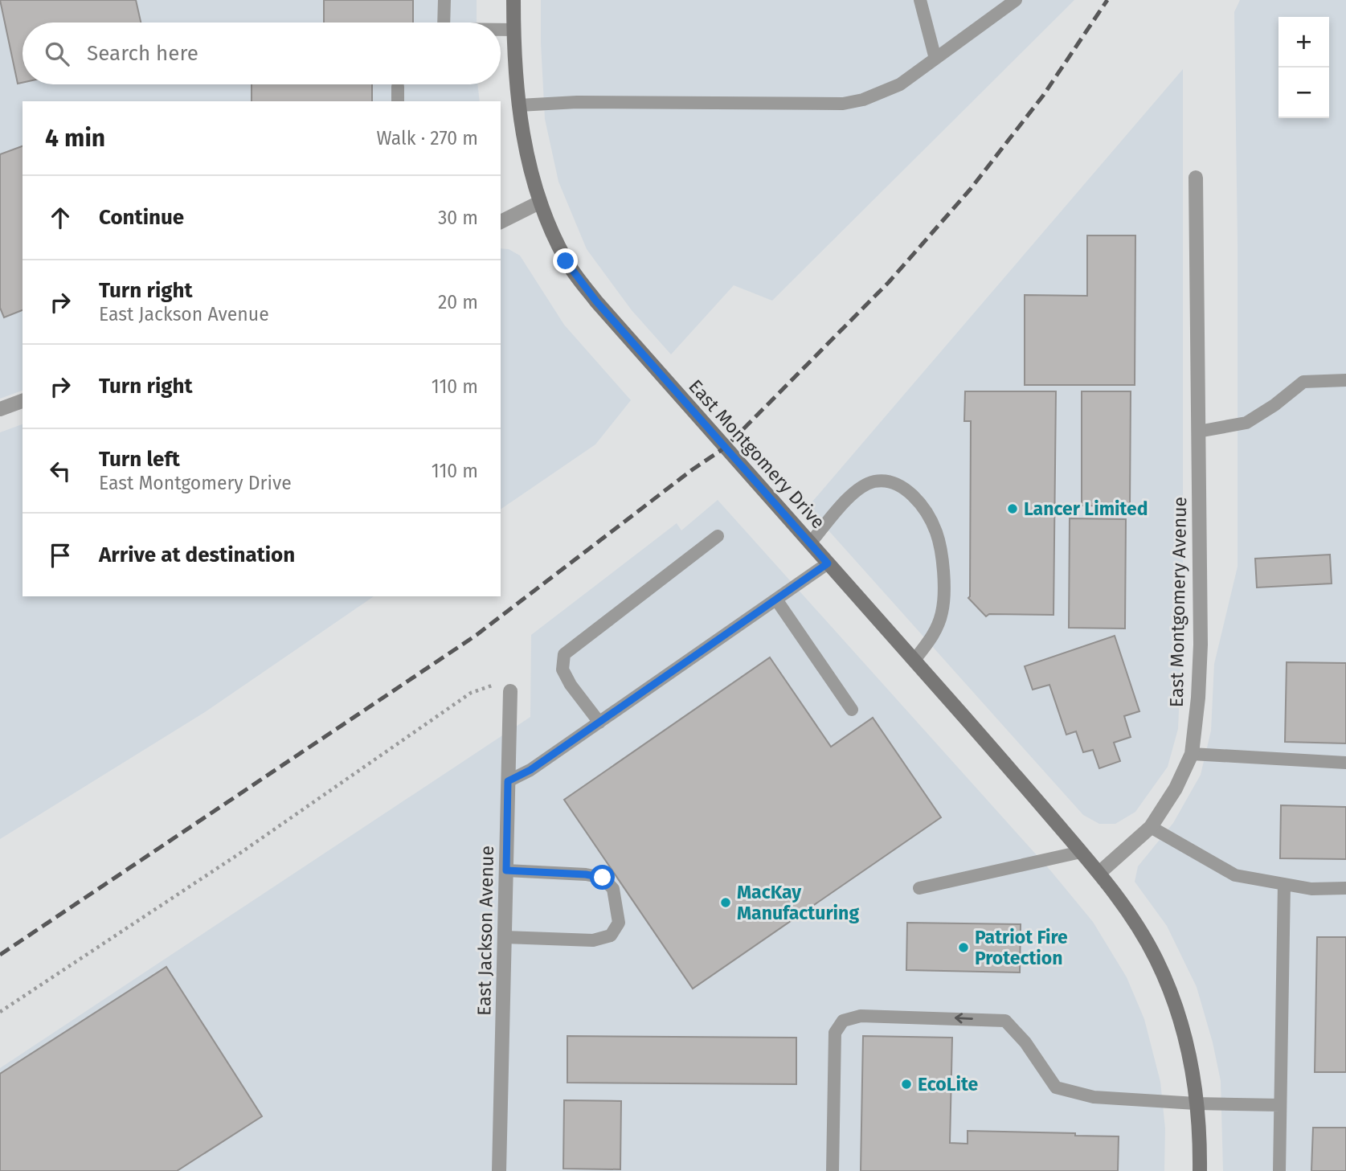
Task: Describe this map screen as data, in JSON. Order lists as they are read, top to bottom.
{
  "streets": {
    "main road": ["East Montgomery Drive"],
    "street": ["East Montgomery Avenue", "East Jackson Avenue"]
  },
  "crossings": [
    ["East Montgomery Drive", "East Montgomery Avenue"]
  ],
  "places": [
    "Lancer Limited",
    "MacKay Manufacturing",
    "Patriot Fire Protection",
    "EcoLite"
  ],
  "page": {
    "map_buttons": ["+", "−"],
    "search": "Search here",
    "heading": ["4 min", "Walk · 270 m"],
    "list": [
      ["Continue", "30 m"],
      ["Turn right", "East Jackson Avenue", "20 m"],
      ["Turn right", "110 m"],
      ["Turn left", "East Montgomery Drive", "110 m"],
      "Arrive at destination"
    ]
  }
}
